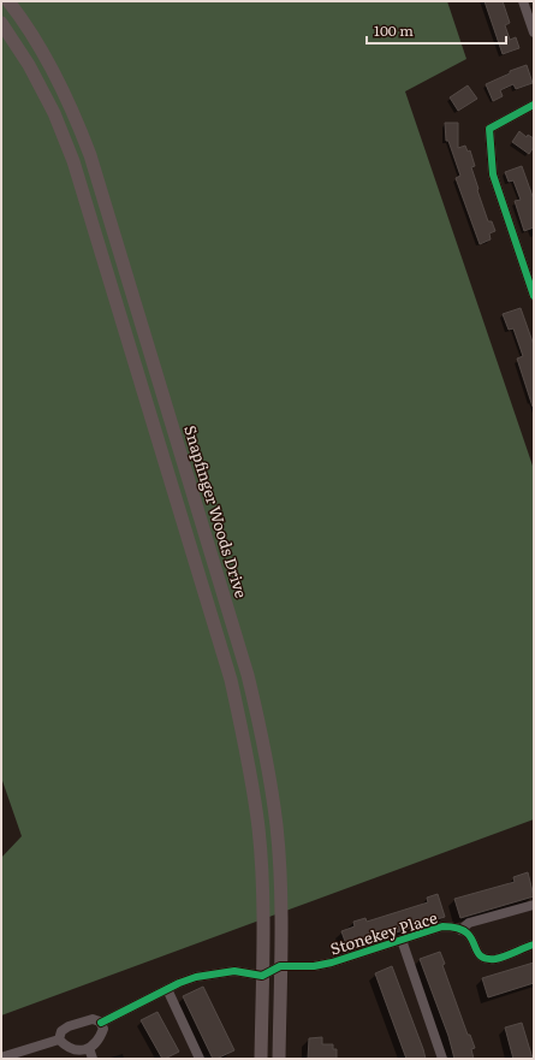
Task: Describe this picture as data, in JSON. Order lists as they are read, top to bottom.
{
  "streets": {
    "main road": ["Snapfinger Woods Drive"],
    "street": ["Stonekey Place"]
  },
  "crossings": [
    ["Snapfinger Woods Drive", "Stonekey Place"]
  ],
  "scale_bar": "100 m"
}
